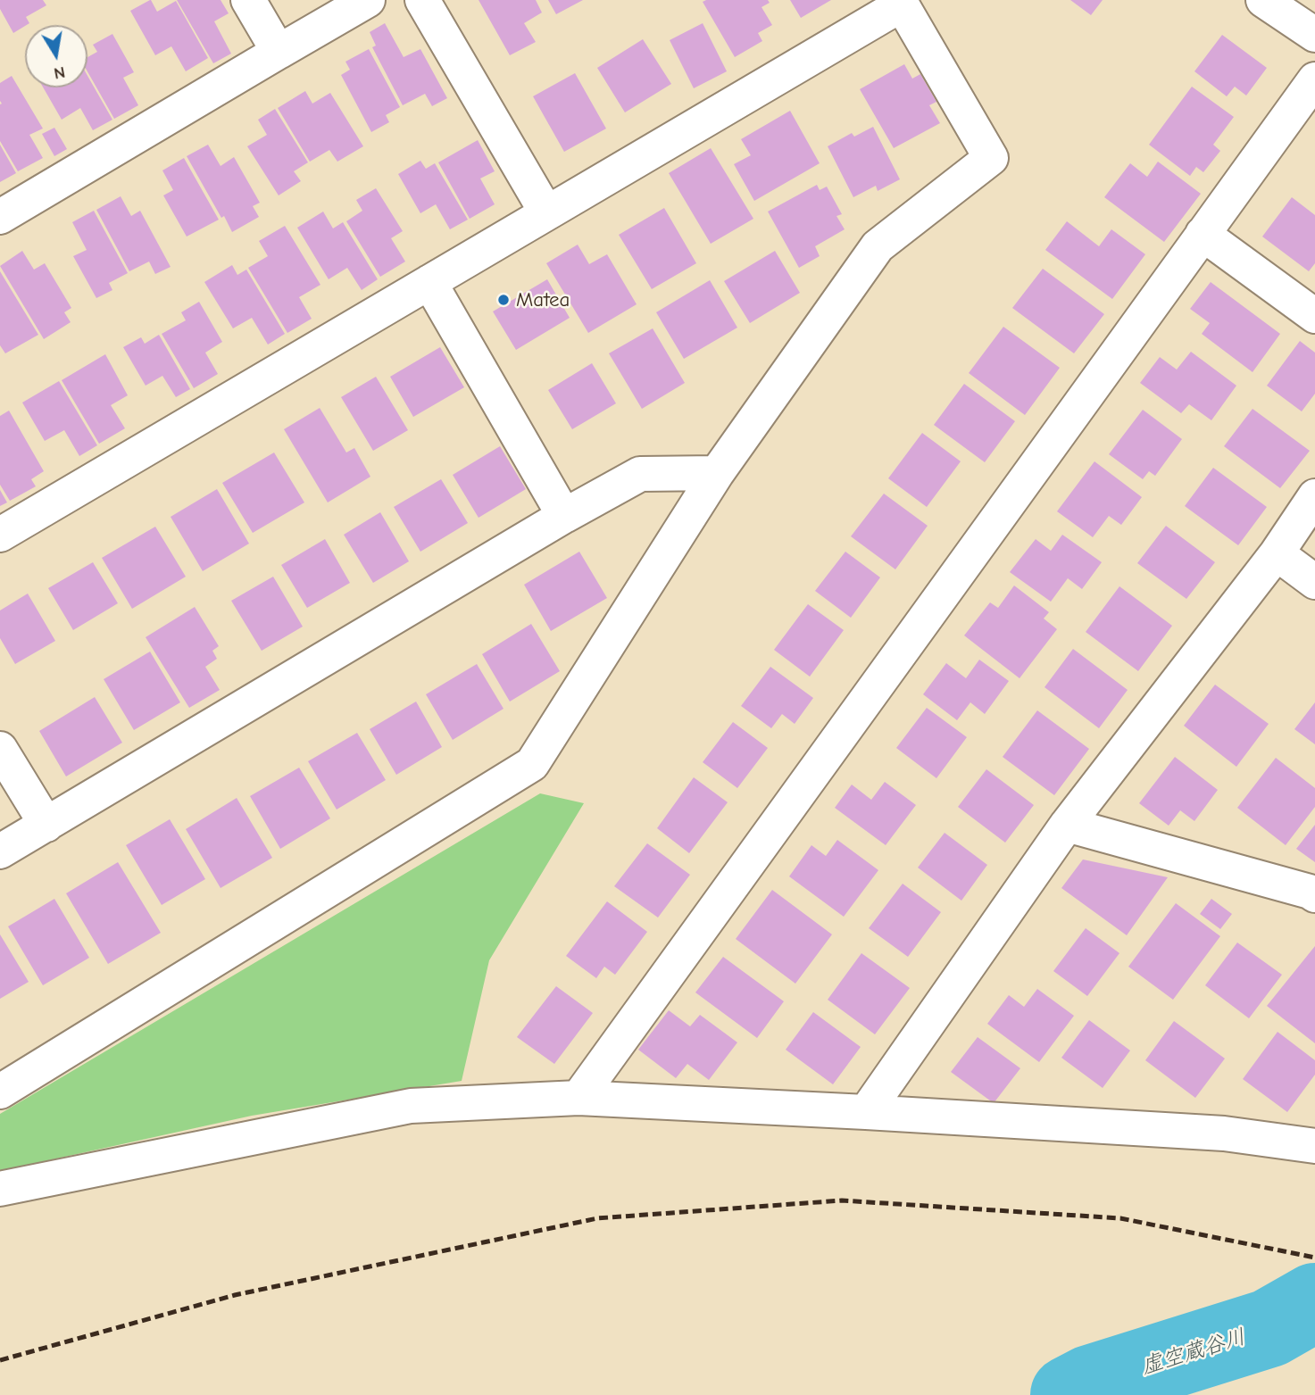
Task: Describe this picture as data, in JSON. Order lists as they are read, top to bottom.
{
  "water": ["虚空蔵谷川"],
  "places": ["Matea"],
  "north": "bottom"
}
